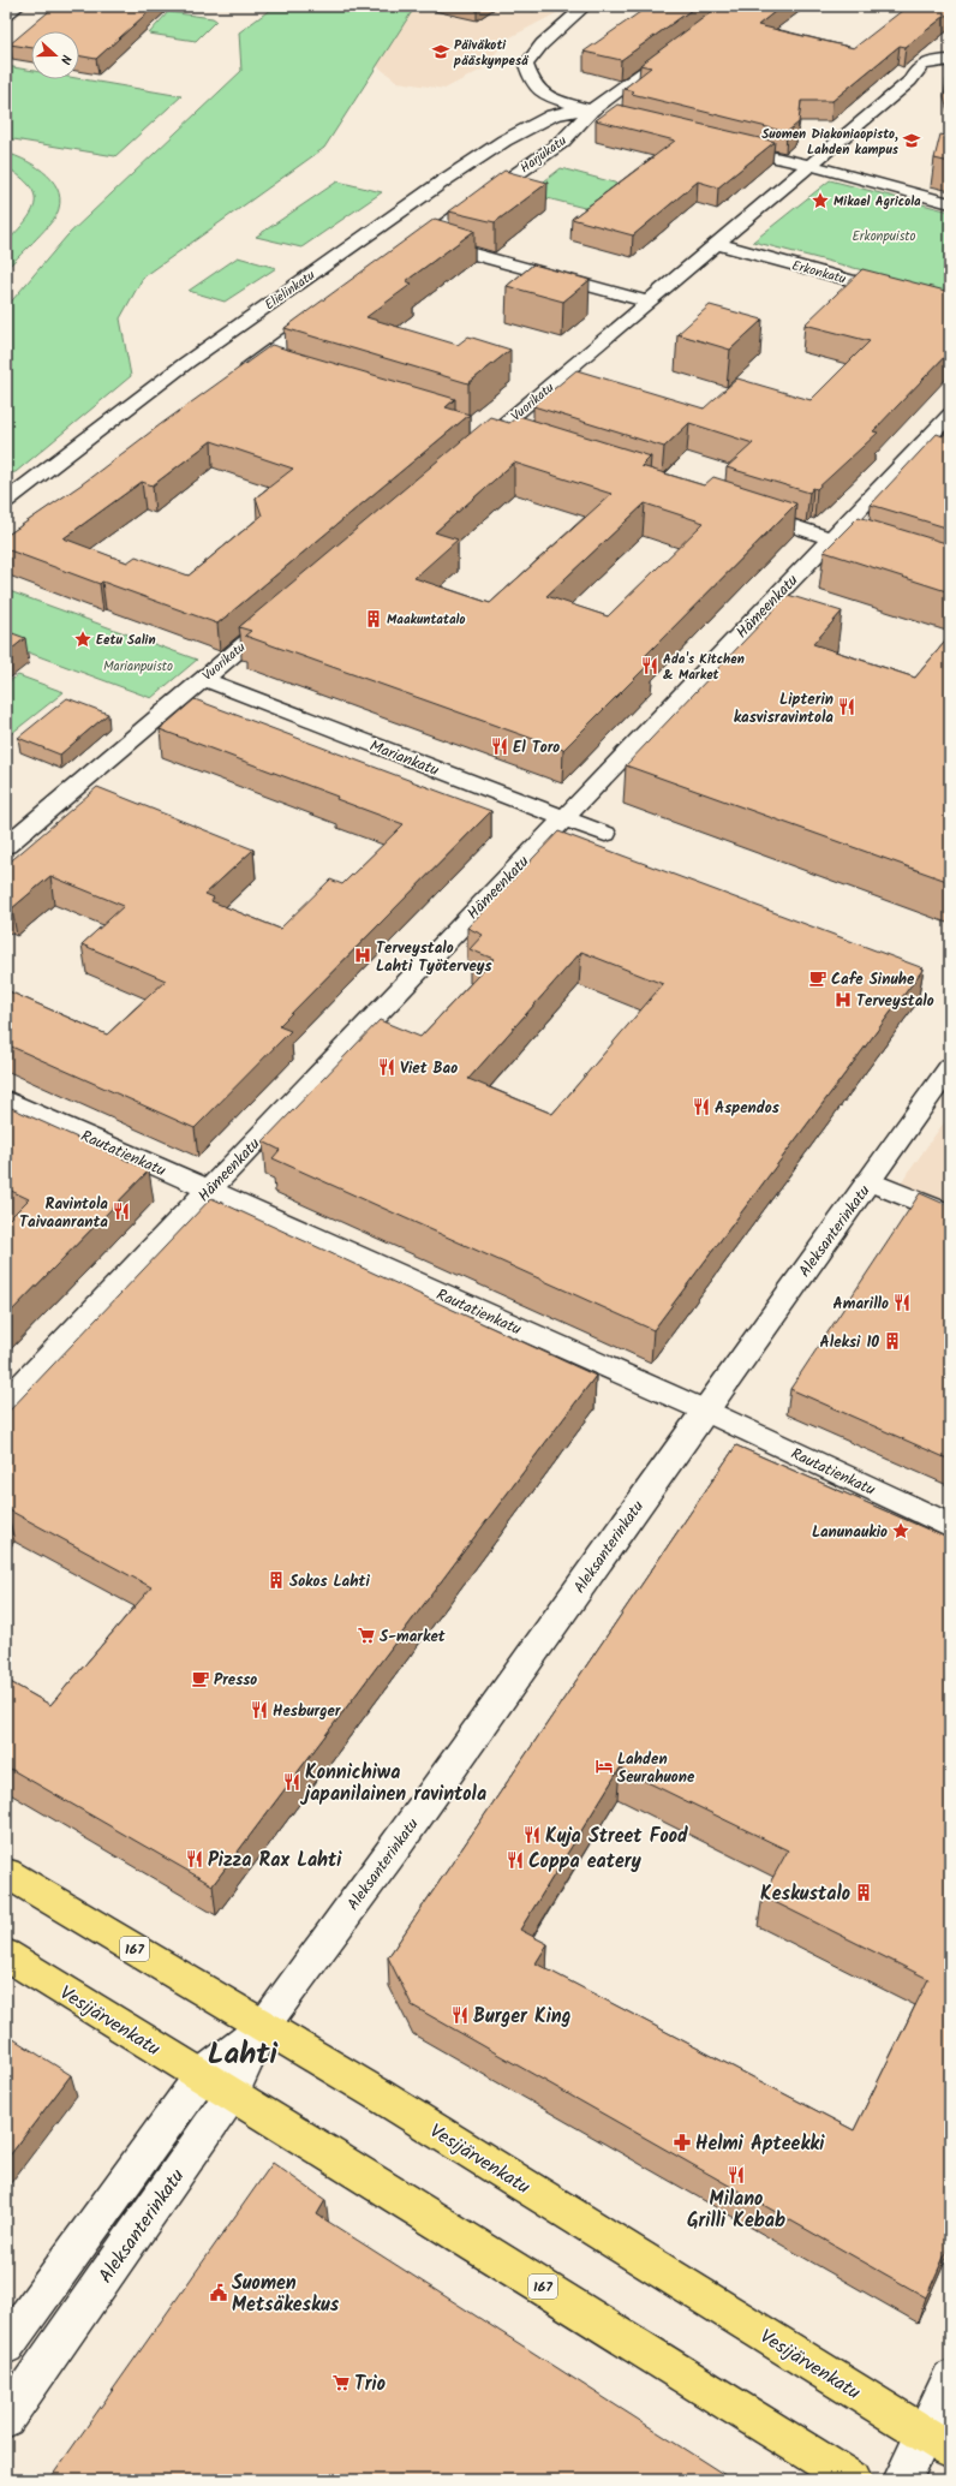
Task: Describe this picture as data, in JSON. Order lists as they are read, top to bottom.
{
  "streets": {
    "main road": ["167", "Vesijärvenkatu"],
    "street": [
      "Harjukatu",
      "Erkonkatu",
      "Elielinkatu",
      "Vuorikatu",
      "Hämeenkatu",
      "Mariankatu",
      "Rautatienkatu",
      "Aleksanterinkatu"
    ]
  },
  "crossings": [
    ["Harjukatu", "Elielinkatu"],
    ["Erkonkatu", "Vuorikatu"],
    ["Vuorikatu", "Mariankatu"],
    ["Hämeenkatu", "Mariankatu"],
    ["Hämeenkatu", "Rautatienkatu"],
    ["Rautatienkatu", "Aleksanterinkatu"],
    ["Aleksanterinkatu", "Vesijärvenkatu"]
  ],
  "districts": ["Lahti"],
  "parks": ["Erkonpuisto", "Marianpuisto"],
  "places": {
    "school or university": ["Päiväkoti pääskynpesä", "Suomen Diakoniaopisto, Lahden kampus"],
    "place": ["Mikael Agricola", "Eetu Salin", "Lanunaukio"],
    "building": [
      "Maakuntatalo",
      "Aleksi 10",
      "Sokos Lahti",
      "Keskustalo"
    ],
    "restaurant": [
      "Ada's Kitchen & Market",
      "Lipterin kasvisravintola",
      "El Toro",
      "Viet Bao",
      "Aspendos",
      "Ravintola Taivaanranta",
      "Amarillo",
      "Hesburger",
      "Konnichiwa japanilainen ravintola",
      "Kuja Street Food",
      "Pizza Rax Lahti",
      "Coppa eatery",
      "Burger King",
      "Milano Grilli Kebab"
    ],
    "hospital": ["Terveystalo Lahti Työterveys", "Terveystalo"],
    "cafe": ["Cafe Sinuhe", "Presso"],
    "supermarket": ["S-market", "Trio"],
    "hotel": ["Lahden Seurahuone"],
    "pharmacy": ["Helmi Apteekki"],
    "public building": ["Suomen Metsäkeskus"]
  },
  "north": "right"
}
